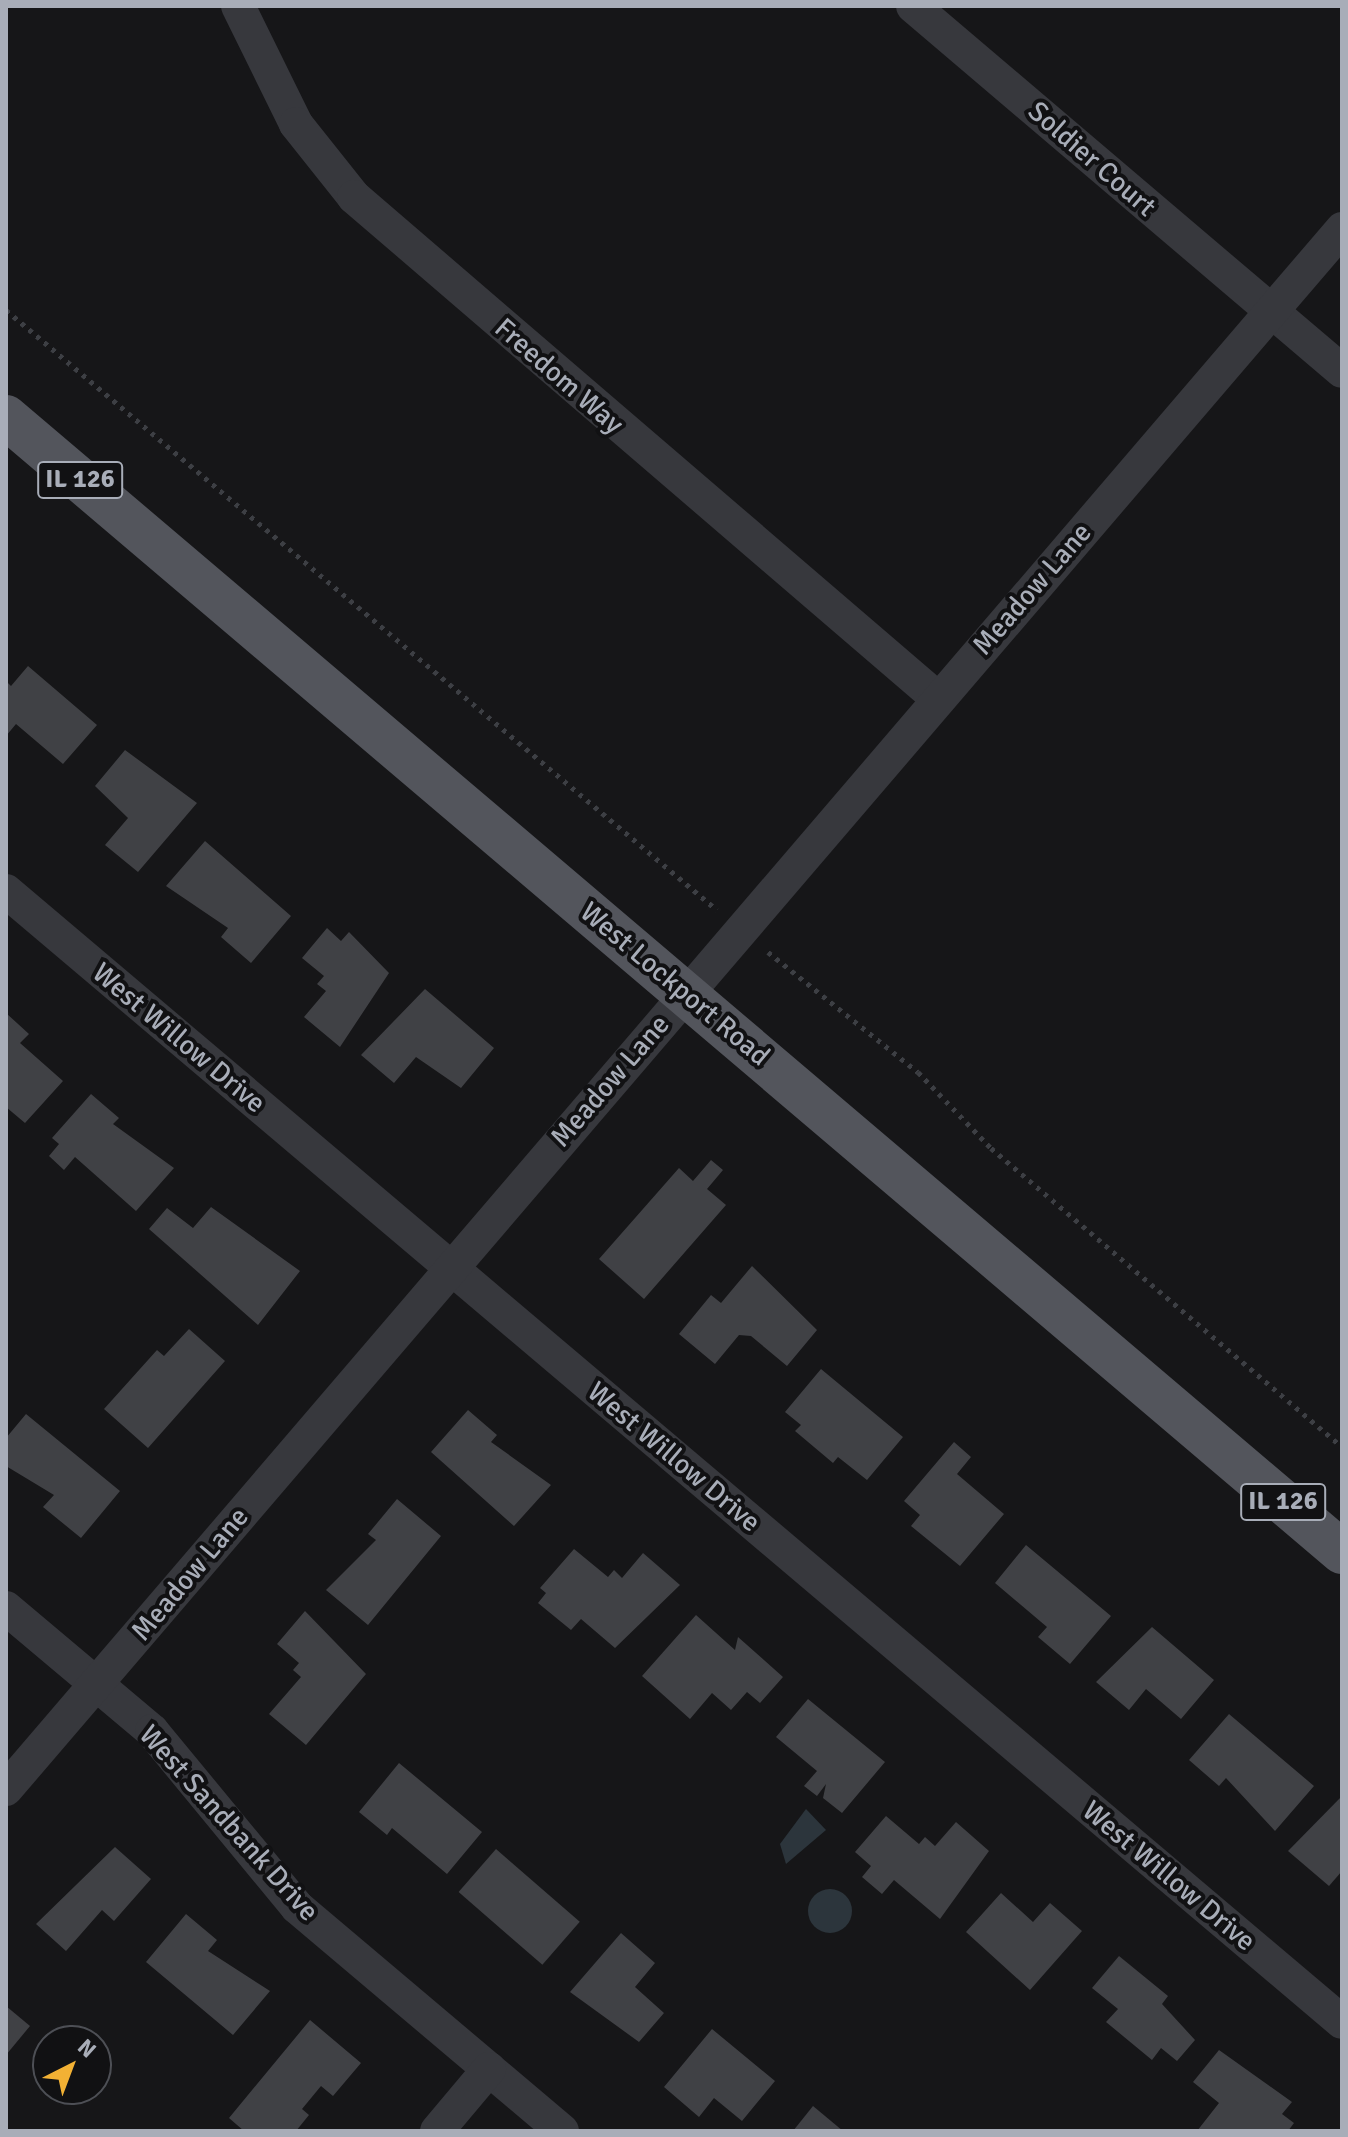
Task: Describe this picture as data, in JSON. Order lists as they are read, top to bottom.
{
  "streets": {
    "main road": ["IL 126", "West Lockport Road"],
    "street": [
      "Soldier Court",
      "Freedom Way",
      "Meadow Lane",
      "West Willow Drive",
      "West Sandbank Drive"
    ]
  },
  "crossings": [
    ["Soldier Court", "Meadow Lane"],
    ["Freedom Way", "Meadow Lane"],
    ["Meadow Lane", "West Lockport Road"],
    ["Meadow Lane", "West Willow Drive"],
    ["Meadow Lane", "West Sandbank Drive"]
  ],
  "north": "top right"
}
